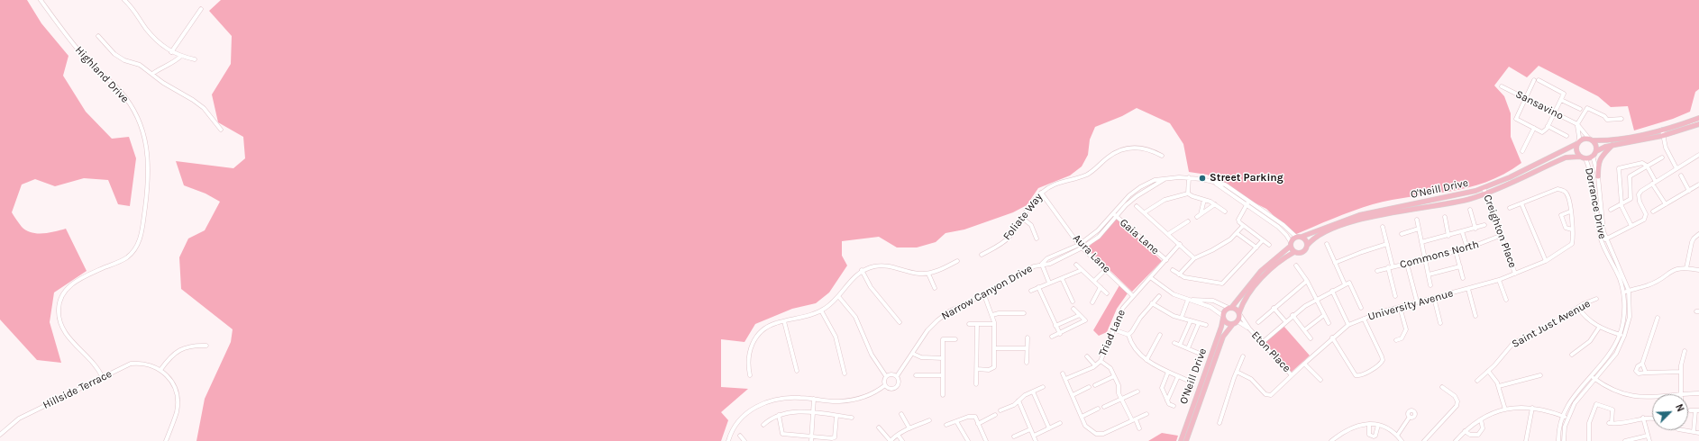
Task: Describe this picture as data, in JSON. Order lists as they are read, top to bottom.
{
  "streets": {
    "main road": ["O'Neill Drive"],
    "street": [
      "Highland Drive",
      "Sansavino",
      "Dorrance Drive",
      "Foliate Way",
      "Creighton Place",
      "Gaia Lane",
      "Aura Lane",
      "Commons North",
      "Narrow Canyon Drive",
      "University Avenue",
      "Saint Just Avenue",
      "Triad Lane",
      "Eton Place",
      "Hillside Terrace"
    ]
  },
  "crossings": [
    ["Highland Drive", "Hillside Terrace"],
    ["O'Neill Drive", "Dorrance Drive"],
    ["O'Neill Drive", "Creighton Place"],
    ["O'Neill Drive", "Narrow Canyon Drive"],
    ["O'Neill Drive", "Eton Place"],
    ["Foliate Way", "Aura Lane"],
    ["Creighton Place", "Commons North"],
    ["Creighton Place", "University Avenue"],
    ["Gaia Lane", "Narrow Canyon Drive"],
    ["Gaia Lane", "Triad Lane"],
    ["Aura Lane", "Narrow Canyon Drive"],
    ["Aura Lane", "Triad Lane"],
    ["University Avenue", "Eton Place"]
  ],
  "places": ["Street Parking"],
  "north": "top right"
}
